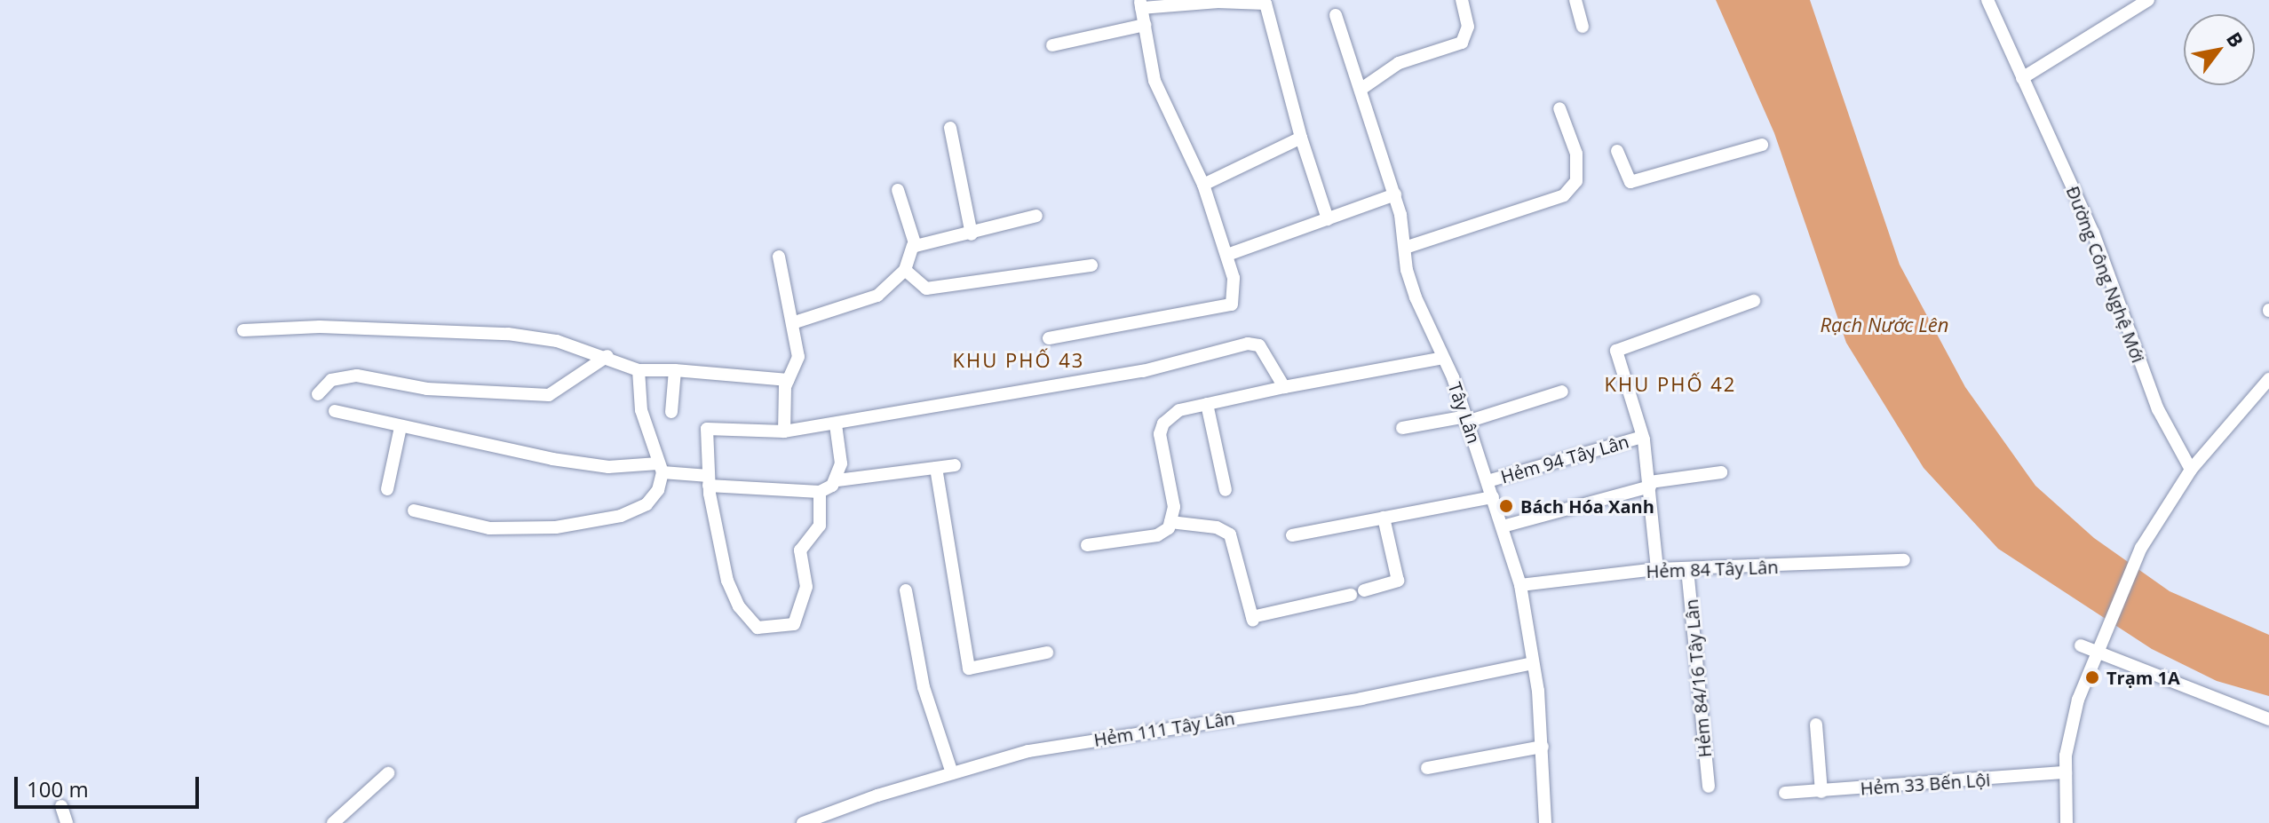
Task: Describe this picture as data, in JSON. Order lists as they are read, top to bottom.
{
  "streets": {
    "street": [
      "Đường Công Nghệ Mới",
      "Tây Lân",
      "Hẻm 94 Tây Lân",
      "Hẻm 84 Tây Lân",
      "Hẻm 84/16 Tây Lân",
      "Hẻm 111 Tây Lân",
      "Hẻm 33 Bến Lội"
    ]
  },
  "crossings": [
    ["Tây Lân", "Hẻm 94 Tây Lân"],
    ["Tây Lân", "Hẻm 84 Tây Lân"],
    ["Tây Lân", "Hẻm 111 Tây Lân"],
    ["Hẻm 84 Tây Lân", "Hẻm 84/16 Tây Lân"]
  ],
  "districts": ["KHU PHỐ 43", "KHU PHỐ 42"],
  "water": ["Rạch Nước Lên"],
  "places": ["Bách Hóa Xanh", "Trạm 1A"],
  "scale_bar": "100 m",
  "north": "top right"
}
